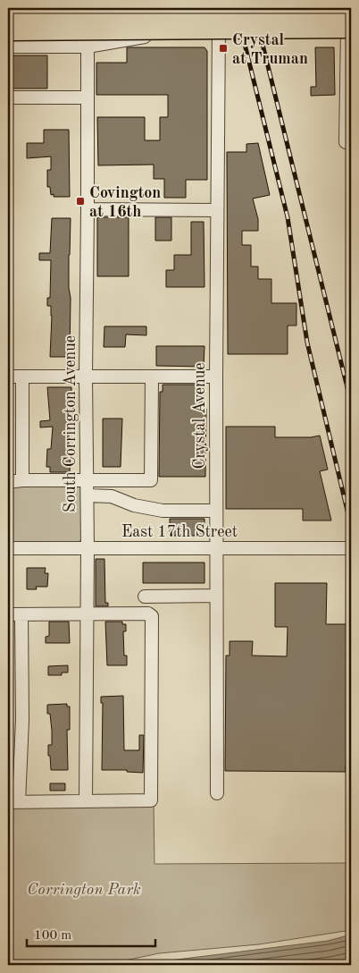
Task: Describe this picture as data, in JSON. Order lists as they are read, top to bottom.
{
  "streets": {
    "street": ["Crystal Avenue", "South Corrington Avenue", "East 17th Street"]
  },
  "crossings": [
    ["Crystal Avenue", "East 17th Street"],
    ["South Corrington Avenue", "East 17th Street"]
  ],
  "parks": ["Corrington Park"],
  "places": {
    "transit": ["Crystal at Truman", "Covington at 16th"]
  },
  "scale_bar": "100 m"
}
